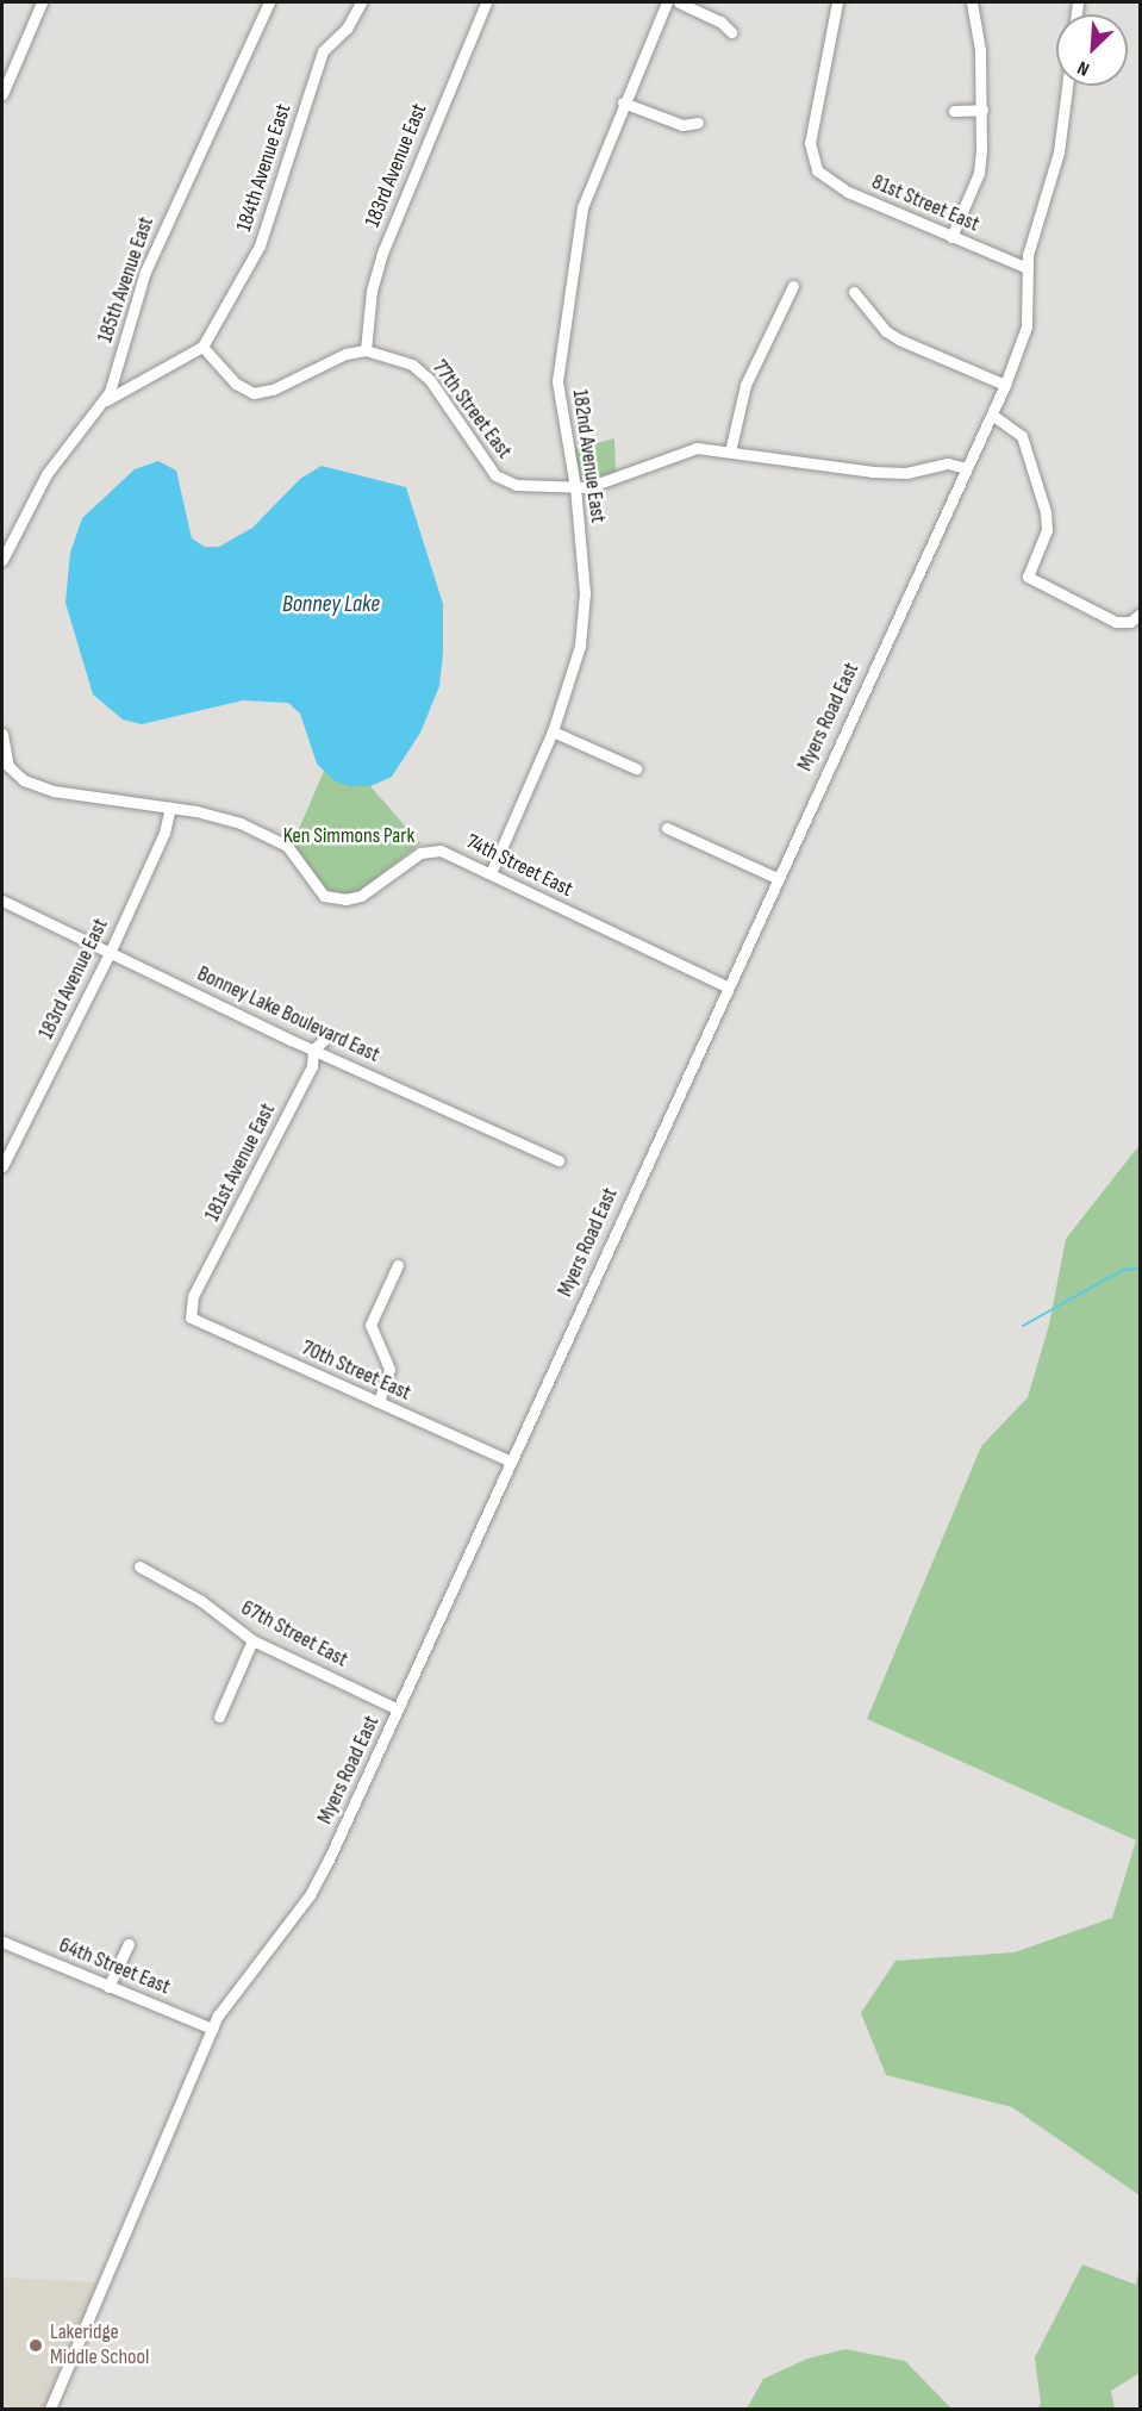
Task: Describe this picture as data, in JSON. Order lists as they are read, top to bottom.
{
  "streets": {
    "street": [
      "183rd Avenue East",
      "184th Avenue East",
      "81st Street East",
      "185th Avenue East",
      "77th Street East",
      "182nd Avenue East",
      "Myers Road East",
      "74th Street East",
      "Bonney Lake Boulevard East",
      "181st Avenue East",
      "70th Street East",
      "67th Street East",
      "64th Street East"
    ]
  },
  "crossings": [
    ["183rd Avenue East", "77th Street East"],
    ["183rd Avenue East", "74th Street East"],
    ["183rd Avenue East", "Bonney Lake Boulevard East"],
    ["81st Street East", "Myers Road East"],
    ["77th Street East", "182nd Avenue East"],
    ["77th Street East", "Myers Road East"],
    ["182nd Avenue East", "74th Street East"],
    ["Myers Road East", "74th Street East"],
    ["Myers Road East", "70th Street East"],
    ["Myers Road East", "67th Street East"],
    ["Myers Road East", "64th Street East"],
    ["Bonney Lake Boulevard East", "181st Avenue East"],
    ["181st Avenue East", "70th Street East"]
  ],
  "water": ["Bonney Lake"],
  "parks": ["Ken Simmons Park"],
  "places": ["Lakeridge Middle School"],
  "north": "bottom left"
}
